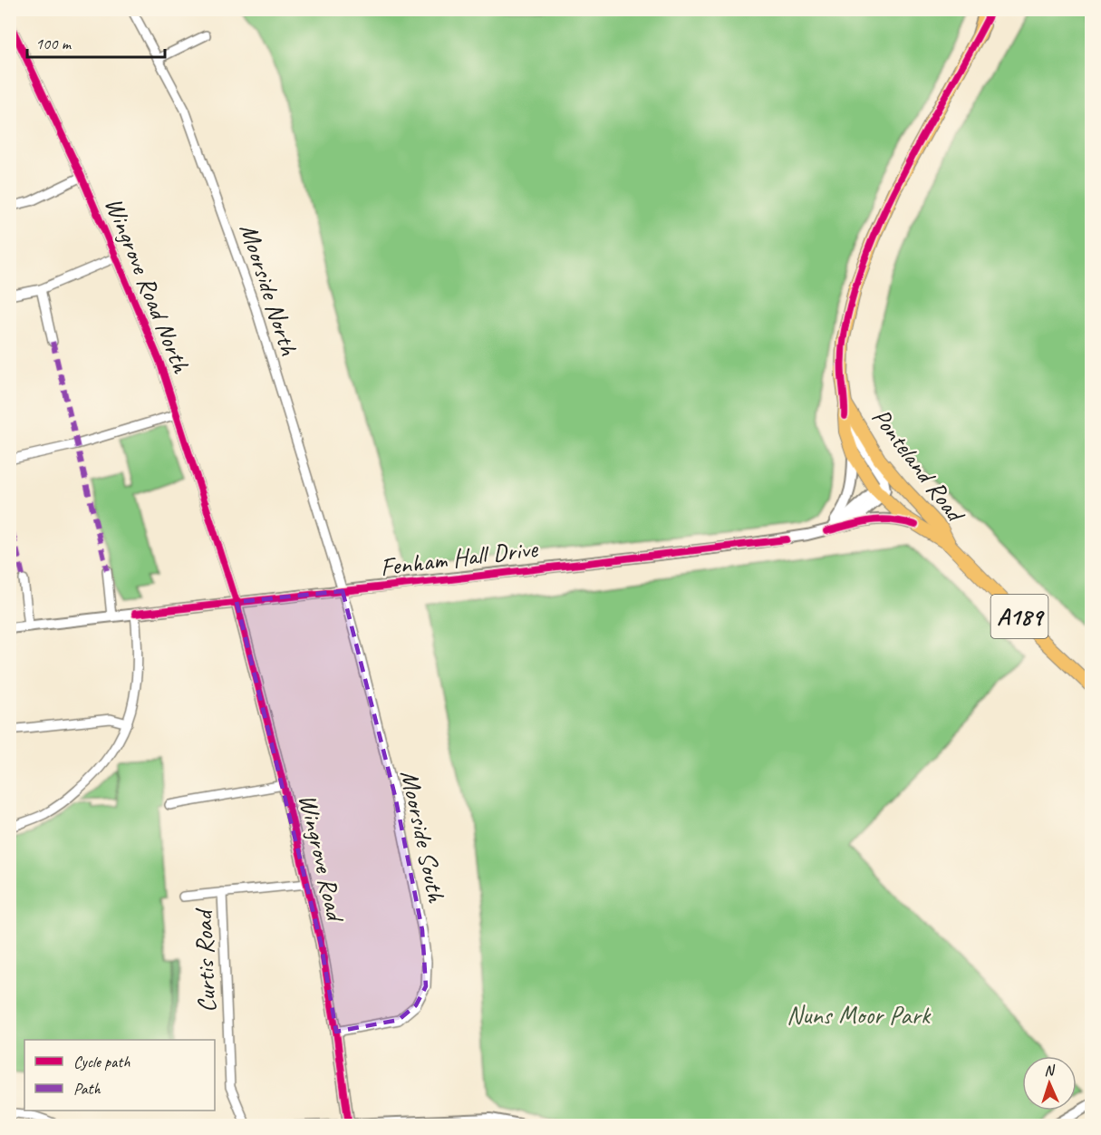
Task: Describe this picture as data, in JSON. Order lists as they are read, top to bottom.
{
  "streets": {
    "main road": ["Ponteland Road", "A189"],
    "street": [
      "Wingrove Road North",
      "Moorside North",
      "Fenham Hall Drive",
      "Moorside South",
      "Wingrove Road",
      "Curtis Road"
    ]
  },
  "crossings": [
    ["Wingrove Road North", "Fenham Hall Drive"],
    ["Wingrove Road North", "Wingrove Road"],
    ["Moorside North", "Fenham Hall Drive"],
    ["Moorside North", "Moorside South"],
    ["Ponteland Road", "Fenham Hall Drive"],
    ["Ponteland Road", "A189"],
    ["Fenham Hall Drive", "Moorside South"],
    ["Fenham Hall Drive", "Wingrove Road"],
    ["Moorside South", "Wingrove Road"]
  ],
  "parks": ["Nuns Moor Park"],
  "legend": ["Cycle path", "Path"],
  "scale_bar": "100 m",
  "north": "top"
}
